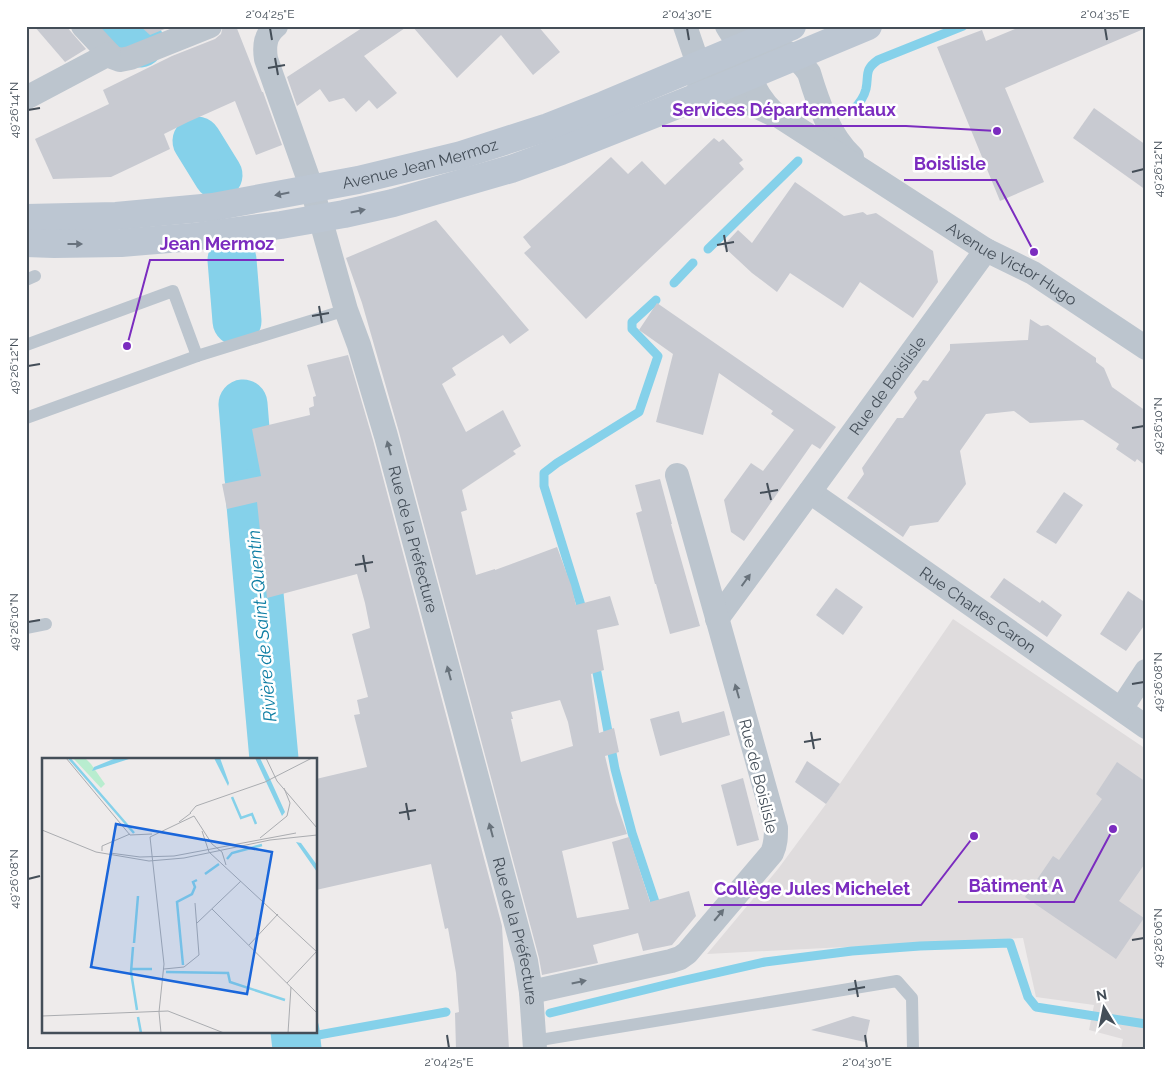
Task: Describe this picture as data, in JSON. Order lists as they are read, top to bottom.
{
  "streets": {
    "main road": ["Avenue Jean Mermoz"],
    "street": [
      "Avenue Victor Hugo",
      "Rue de Boislisle",
      "Rue de la Préfecture",
      "Rue Charles Caron"
    ]
  },
  "crossings": [
    ["Avenue Jean Mermoz", "Avenue Victor Hugo"],
    ["Avenue Jean Mermoz", "Rue de la Préfecture"],
    ["Avenue Victor Hugo", "Rue de Boislisle"],
    ["Rue de Boislisle", "Rue de la Préfecture"],
    ["Rue de Boislisle", "Rue Charles Caron"]
  ],
  "one_way": ["Rue de Boislisle", "Rue de la Préfecture"],
  "water": ["Rivière de Saint-Quentin"],
  "places": [
    "Services Départementaux",
    "Boislisle",
    "Jean Mermoz",
    "Bâtiment A",
    "Collège Jules Michelet"
  ],
  "north": "top",
  "coordinates": [
    "2°04'25\"E",
    "2°04'30\"E",
    "2°04'35\"E",
    "49°26'14\"N",
    "49°26'12\"N",
    "49°26'10\"N",
    "49°26'08\"N",
    "49°26'06\"N"
  ]
}
